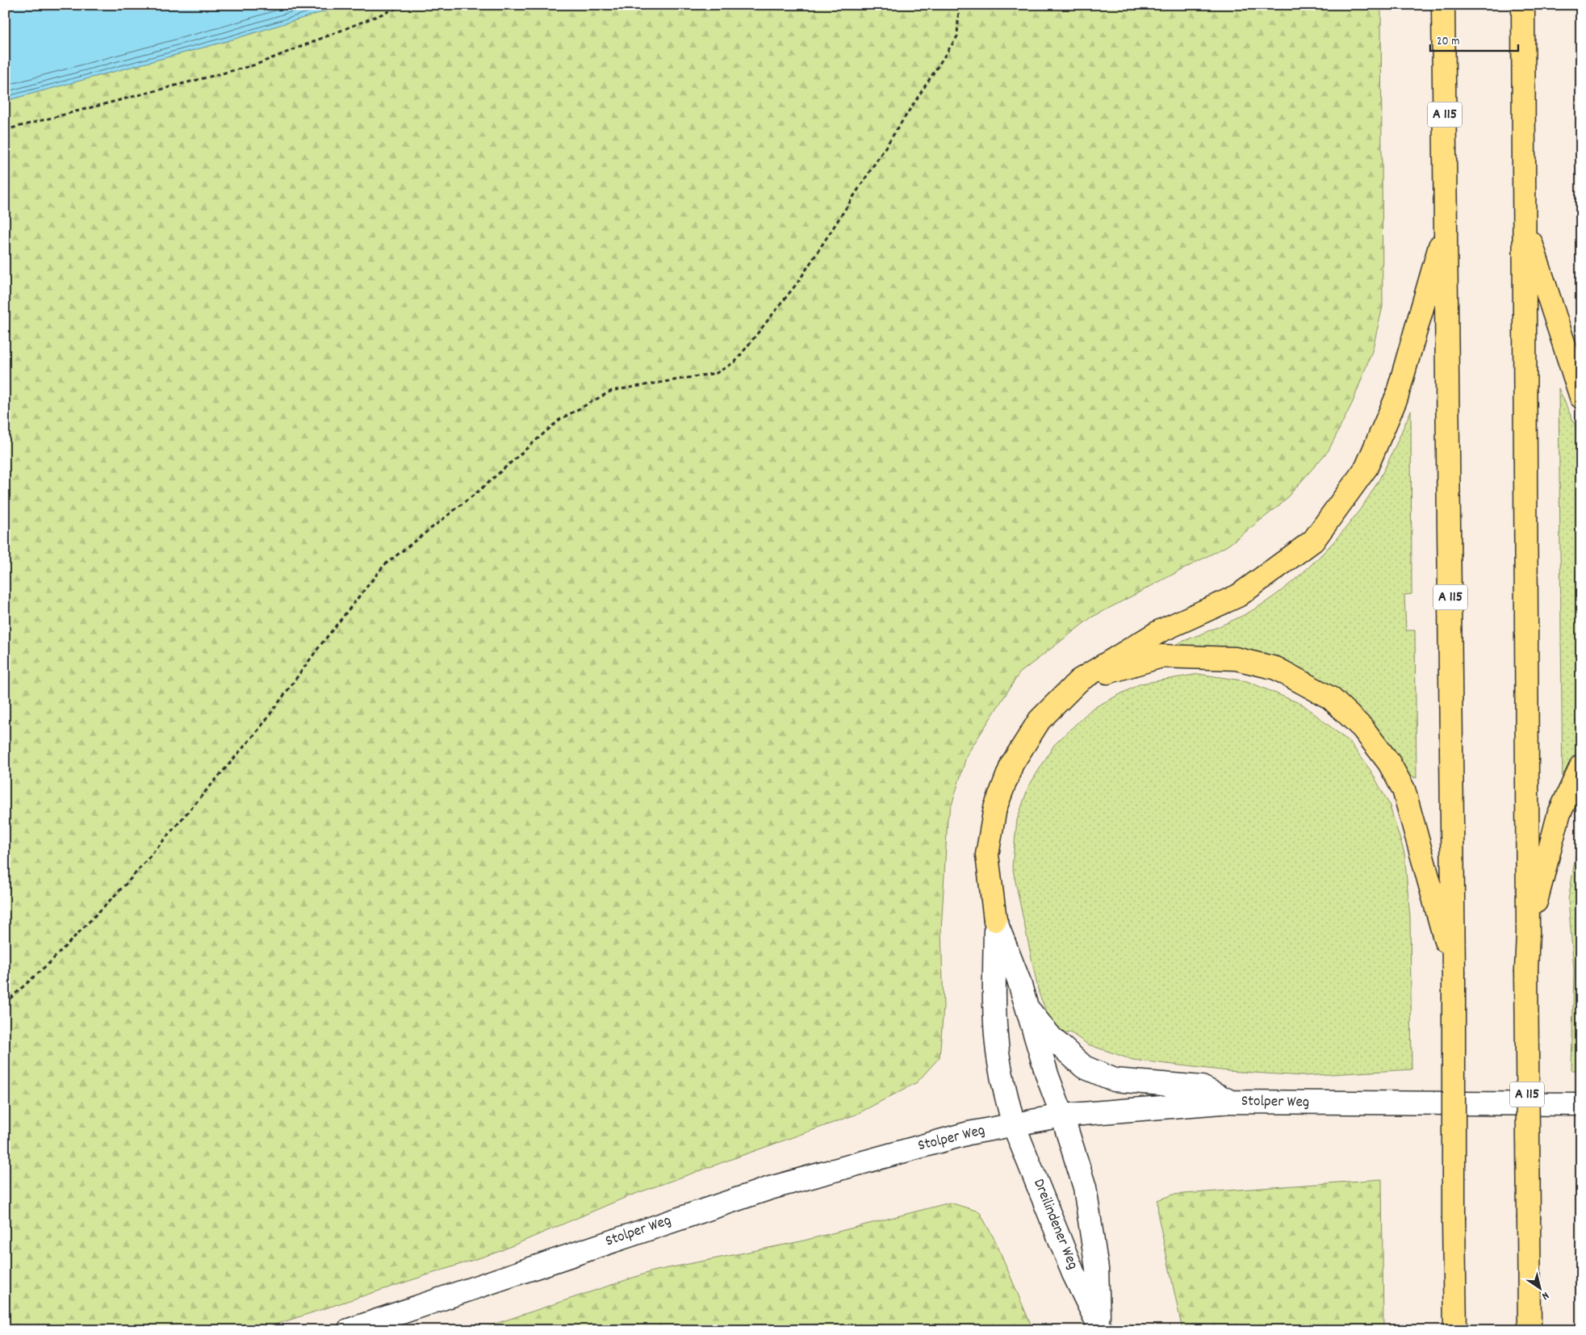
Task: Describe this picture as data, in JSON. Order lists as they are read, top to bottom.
{
  "streets": {
    "highway": ["A 115"],
    "street": ["Stolper Weg", "Dreilindener Weg"]
  },
  "crossings": [
    ["Stolper Weg", "Dreilindener Weg"]
  ],
  "scale_bar": "20 m",
  "north": "bottom right"
}
